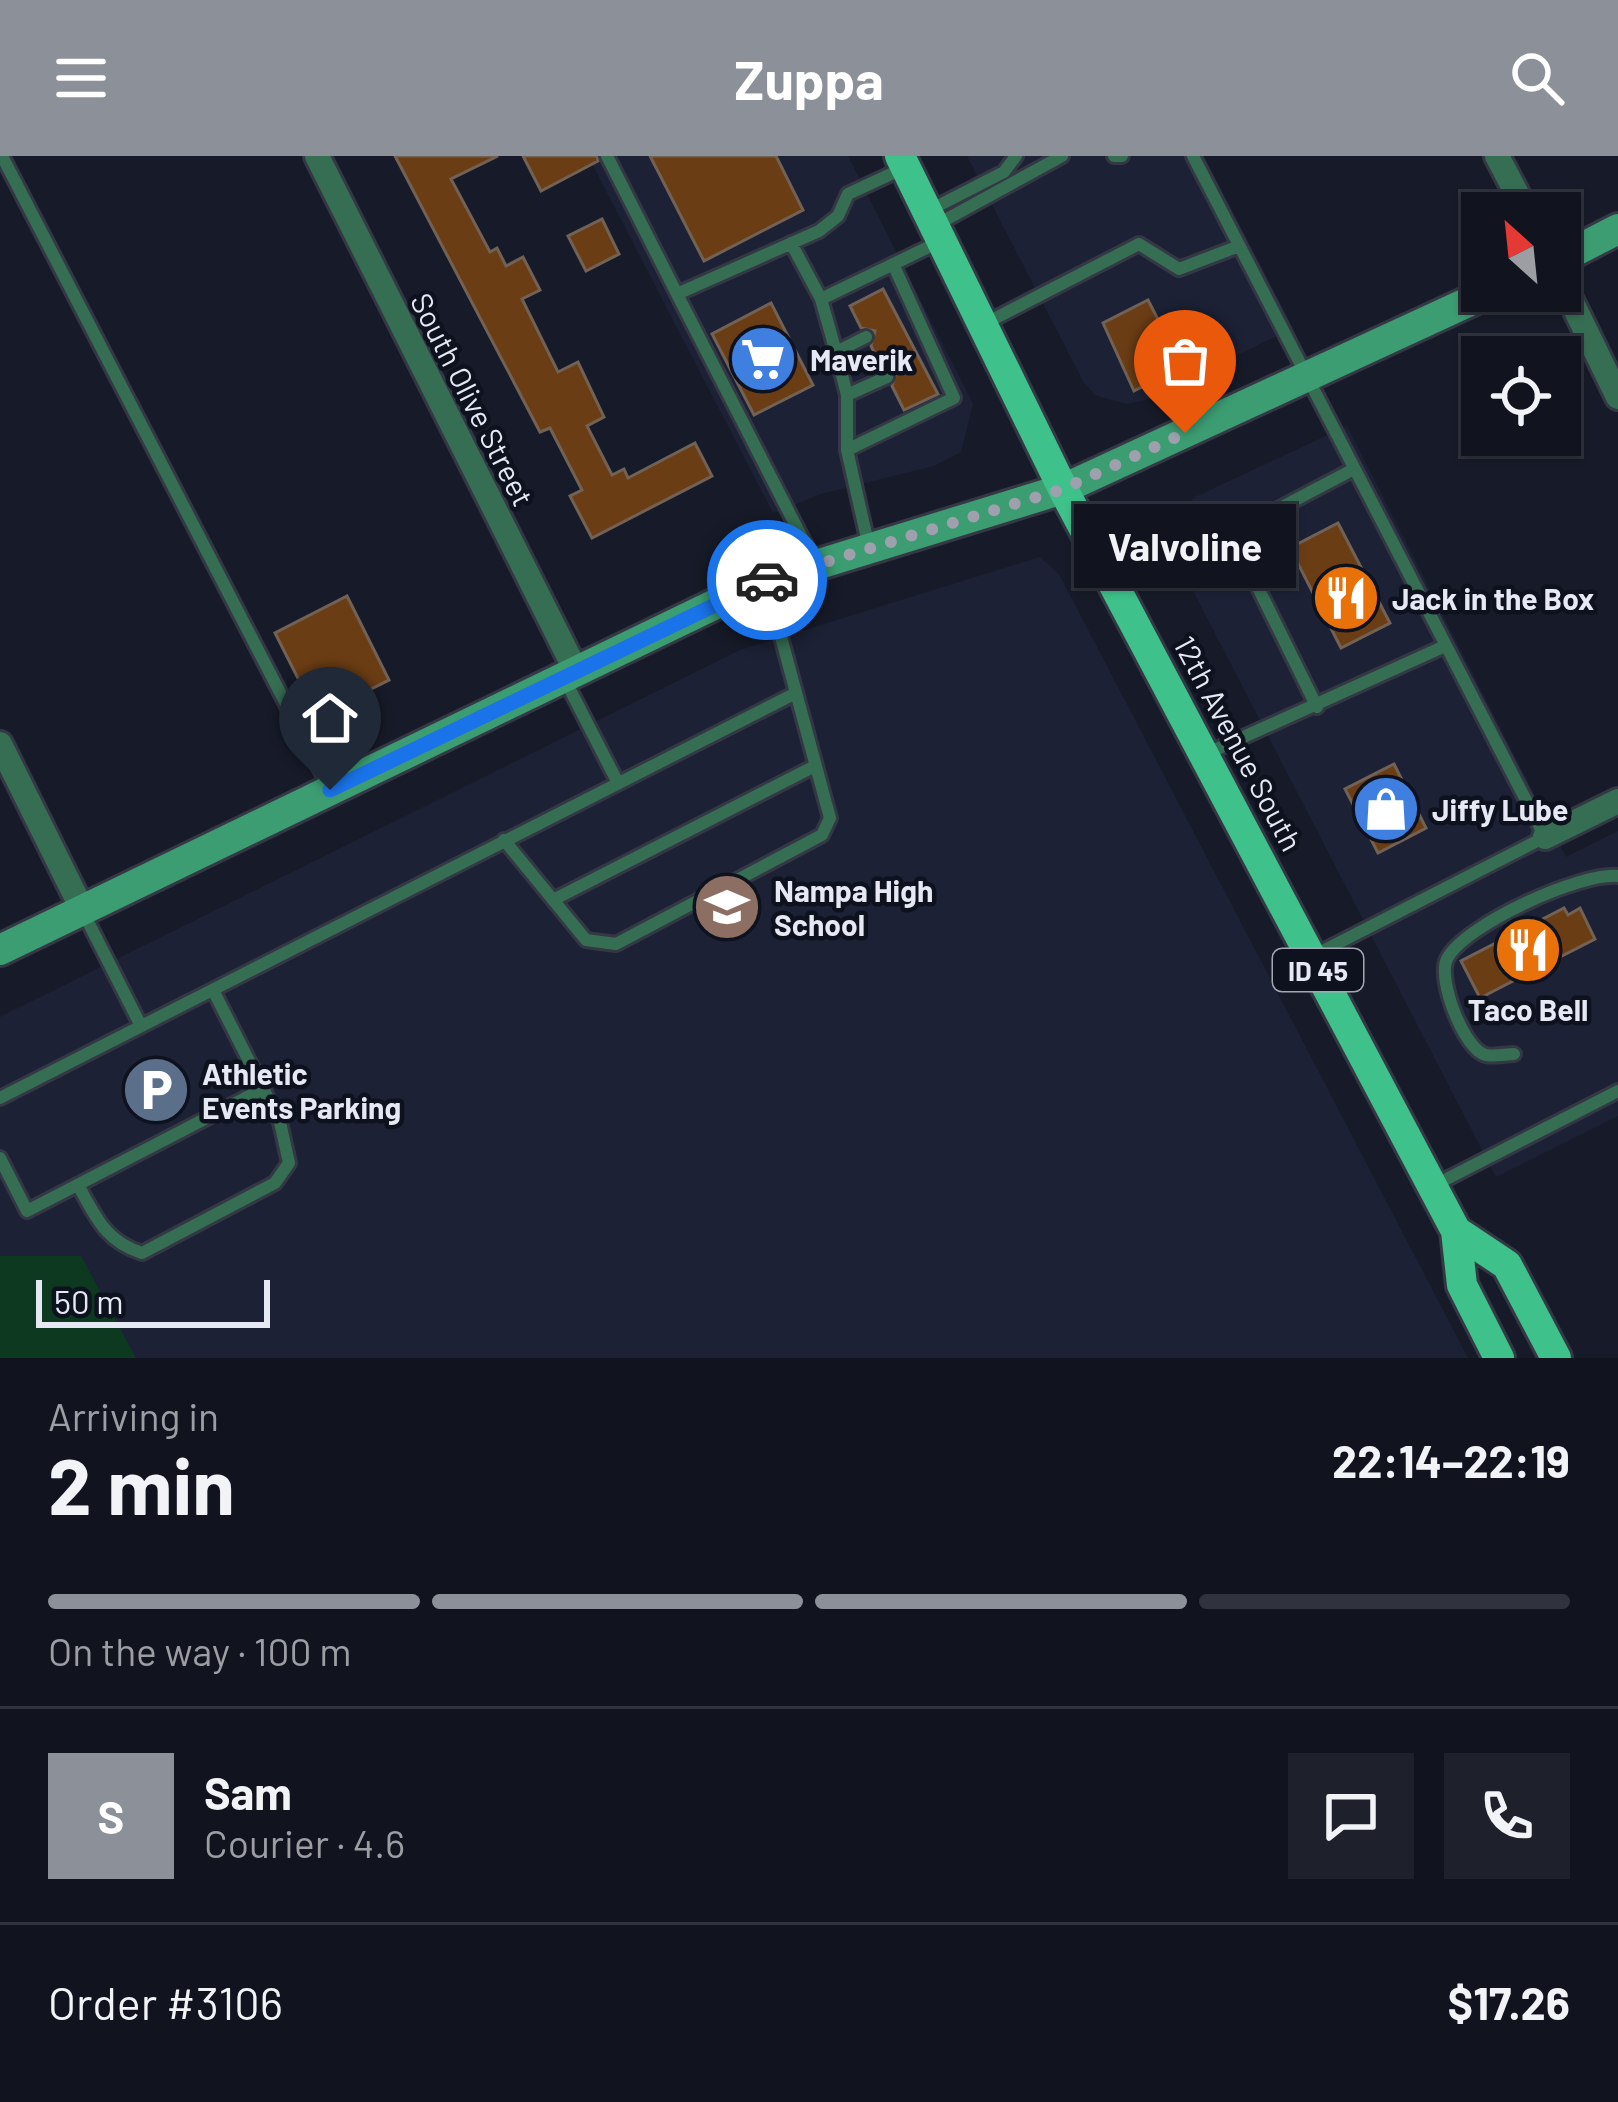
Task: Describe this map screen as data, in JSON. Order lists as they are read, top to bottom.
{
  "streets": {
    "main road": ["12th Avenue South", "ID 45"],
    "street": ["South Olive Street"]
  },
  "places": {
    "supermarket": ["Maverik"],
    "other": ["Valvoline"],
    "restaurant": ["Jack in the Box", "Taco Bell"],
    "shop": ["Jiffy Lube"],
    "school or university": ["Nampa High School"],
    "parking": ["Athletic Events Parking"]
  },
  "scale_bar": "50 m",
  "north": "top left",
  "page": {
    "header": "Zuppa",
    "bubble": "Valvoline",
    "scale": "50 m",
    "heading": ["2 min", "Arriving in", "22:14–22:19"],
    "panel": [
      "Sam",
      "Courier · 4.6",
      "Order #3106",
      "$17.26"
    ],
    "bar": "On the way · 100 m",
    "round": "S"
  }
}
